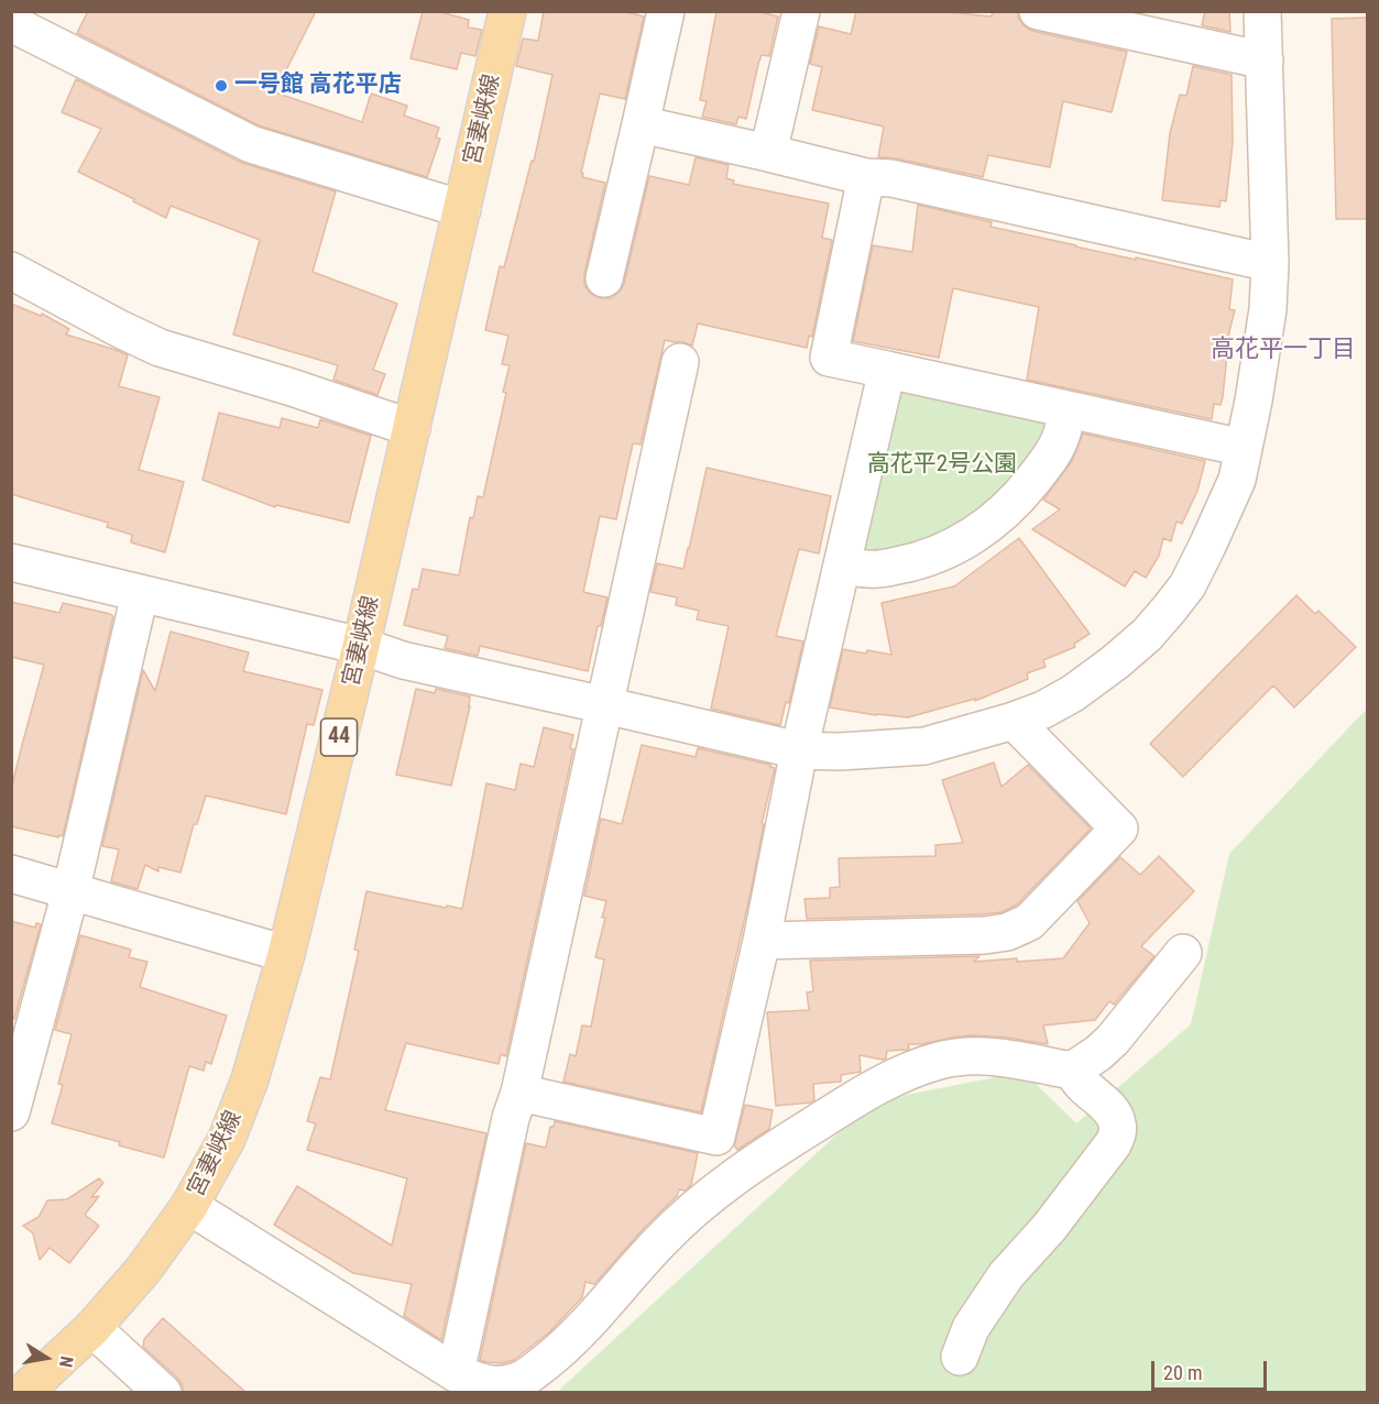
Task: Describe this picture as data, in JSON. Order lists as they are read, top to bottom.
{
  "streets": {
    "main road": ["宮妻峡線", "44"]
  },
  "districts": ["高花平一丁目"],
  "parks": ["高花平2号公園"],
  "places": ["一号館 高花平店"],
  "scale_bar": "20 m",
  "north": "right"
}
